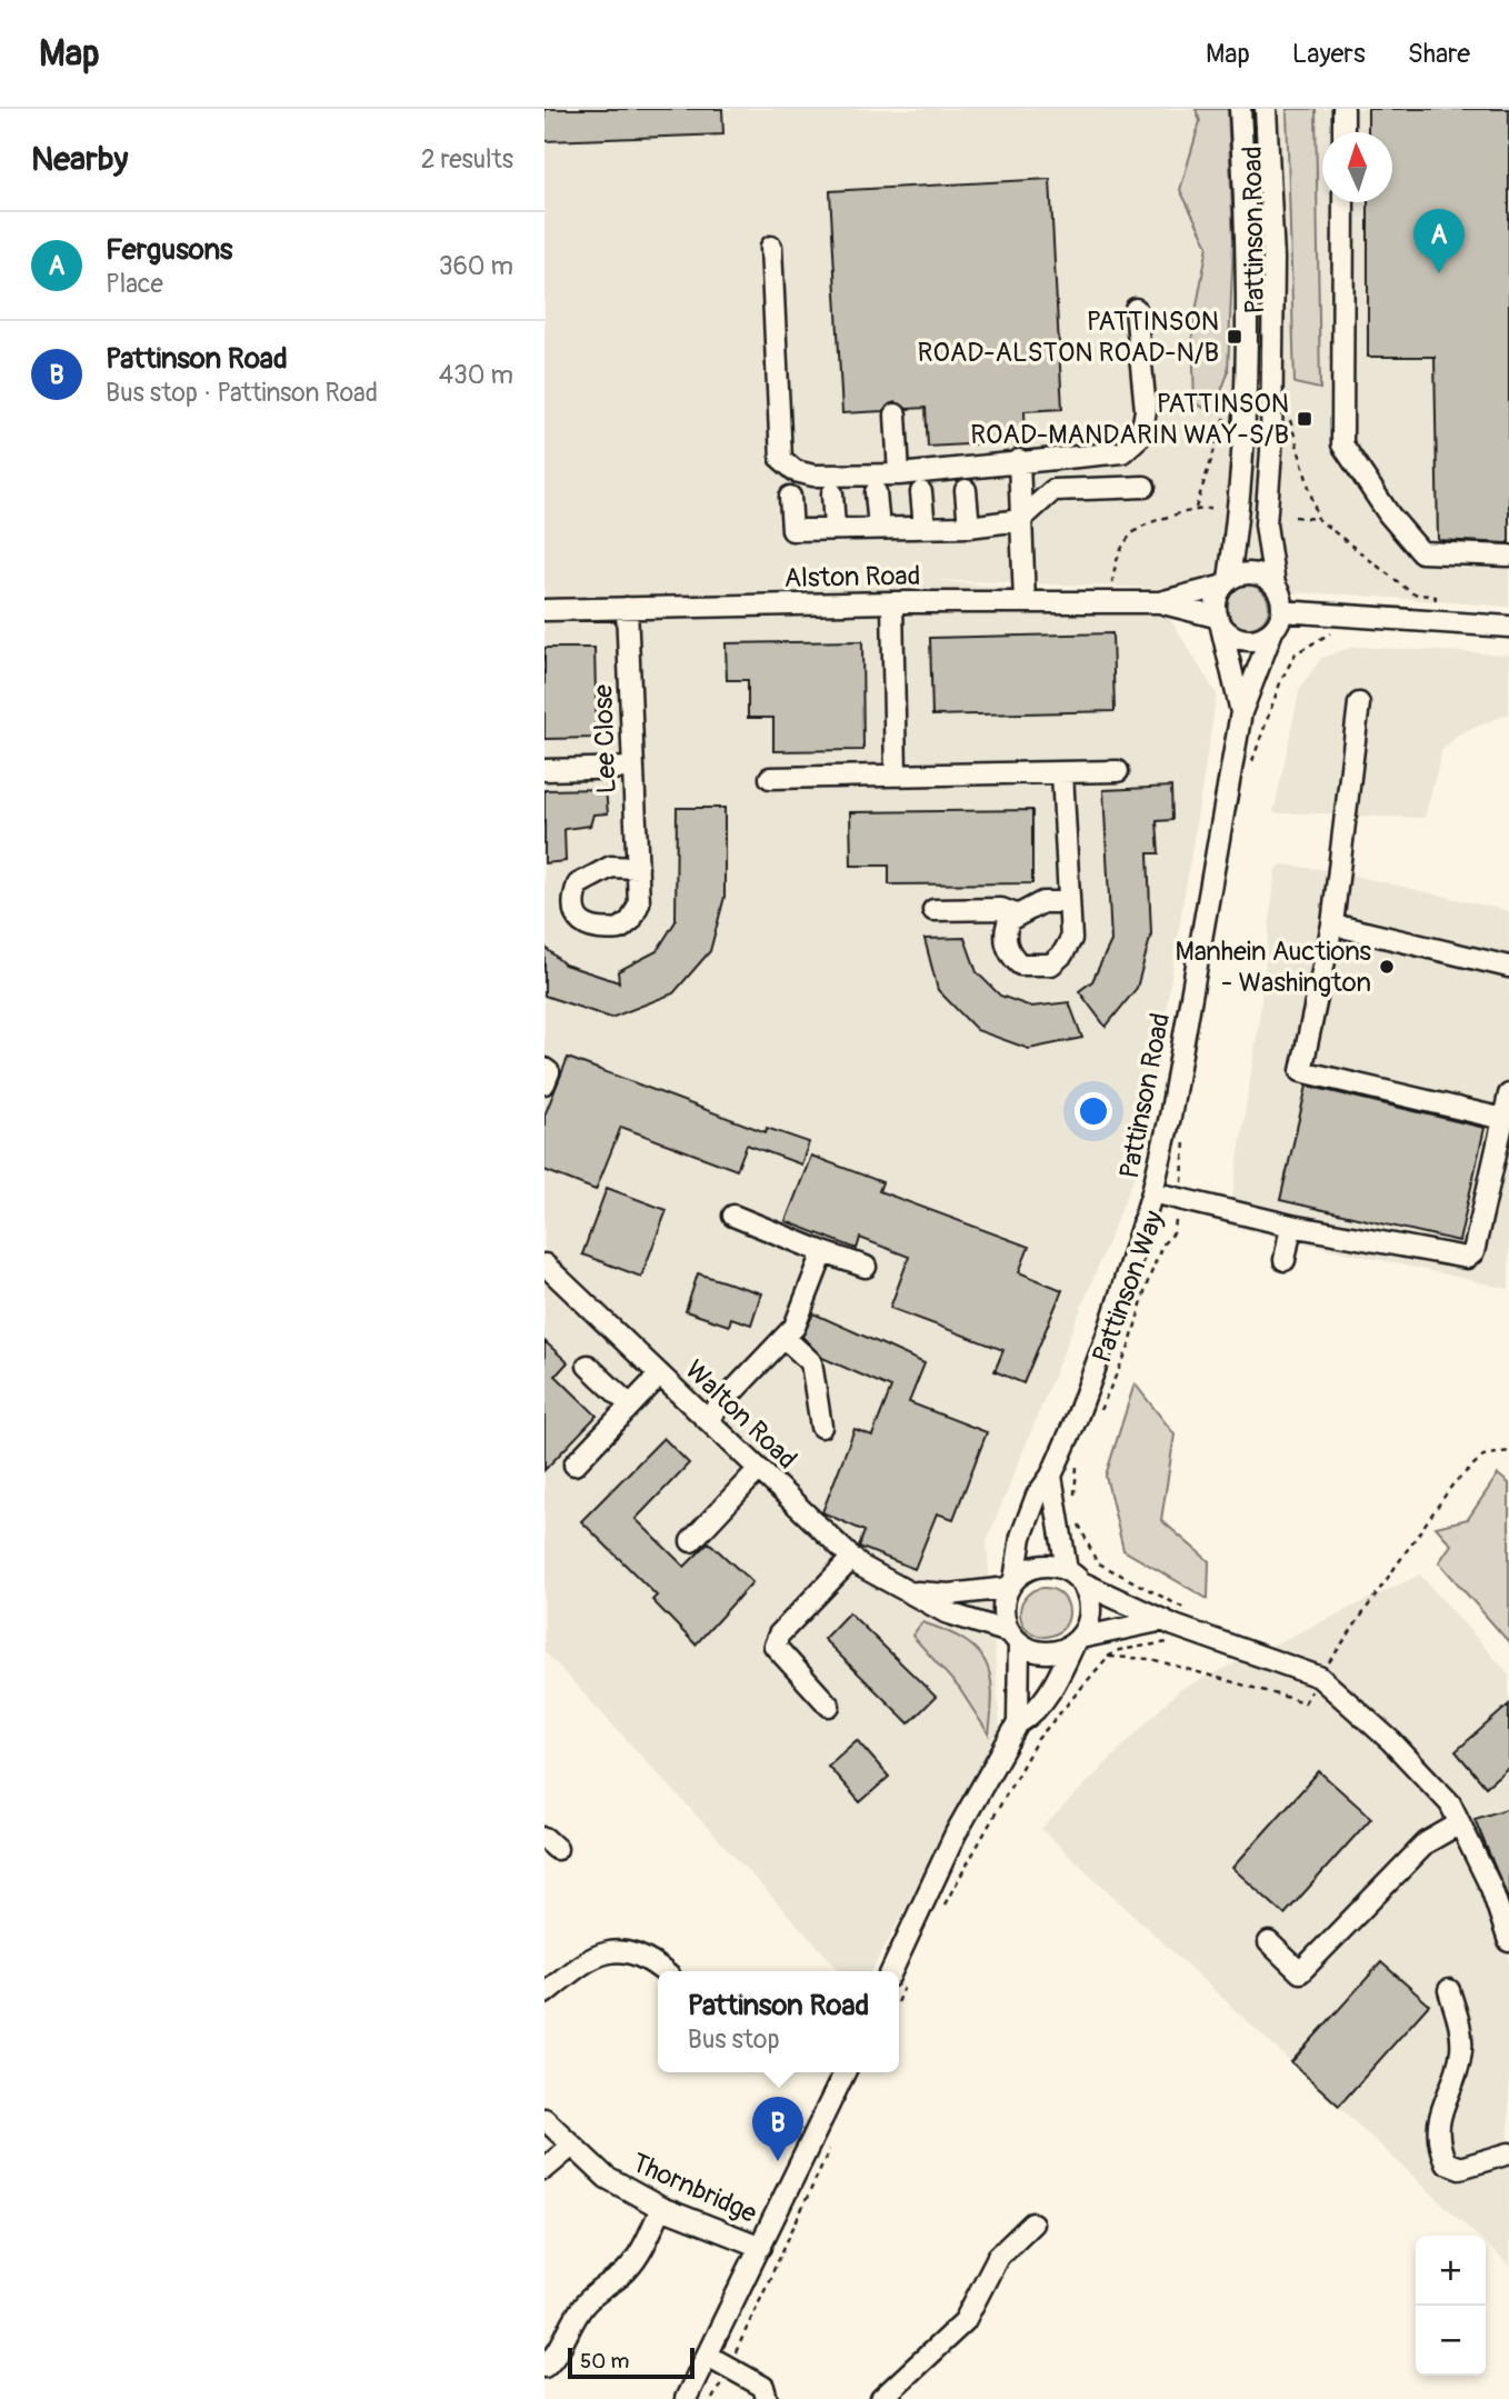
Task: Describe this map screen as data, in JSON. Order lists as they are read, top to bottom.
{
  "streets": {
    "street": [
      "Pattinson Road",
      "Alston Road",
      "Lee Close",
      "Walton Road",
      "Thornbridge"
    ],
    "path": ["Pattinson Way"]
  },
  "crossings": [
    ["Pattinson Road", "Alston Road"],
    ["Pattinson Road", "Walton Road"],
    ["Alston Road", "Lee Close"]
  ],
  "places": {
    "transit": ["PATTINSON ROAD-ALSTON ROAD-N/B", "PATTINSON ROAD-MANDARIN WAY-S/B"],
    "other": ["Manhein Auctions - Washington"]
  },
  "scale_bar": "50 m",
  "north": "top",
  "page": {
    "header": "Map",
    "nav": ["Map", "Layers", "Share"],
    "heading": ["Nearby", "2 results"],
    "pins": ["A", "B"],
    "list": [
      {
        "mark": "A",
        "name": "Fergusons",
        "note": "Place",
        "value": "360 m"
      },
      {
        "mark": "B",
        "name": "Pattinson Road",
        "note": "Bus stop · Pattinson Road",
        "value": "430 m"
      }
    ],
    "popup": ["Pattinson Road", "Bus stop"],
    "map_buttons": ["+", "−"],
    "scale": "50 m"
  }
}
